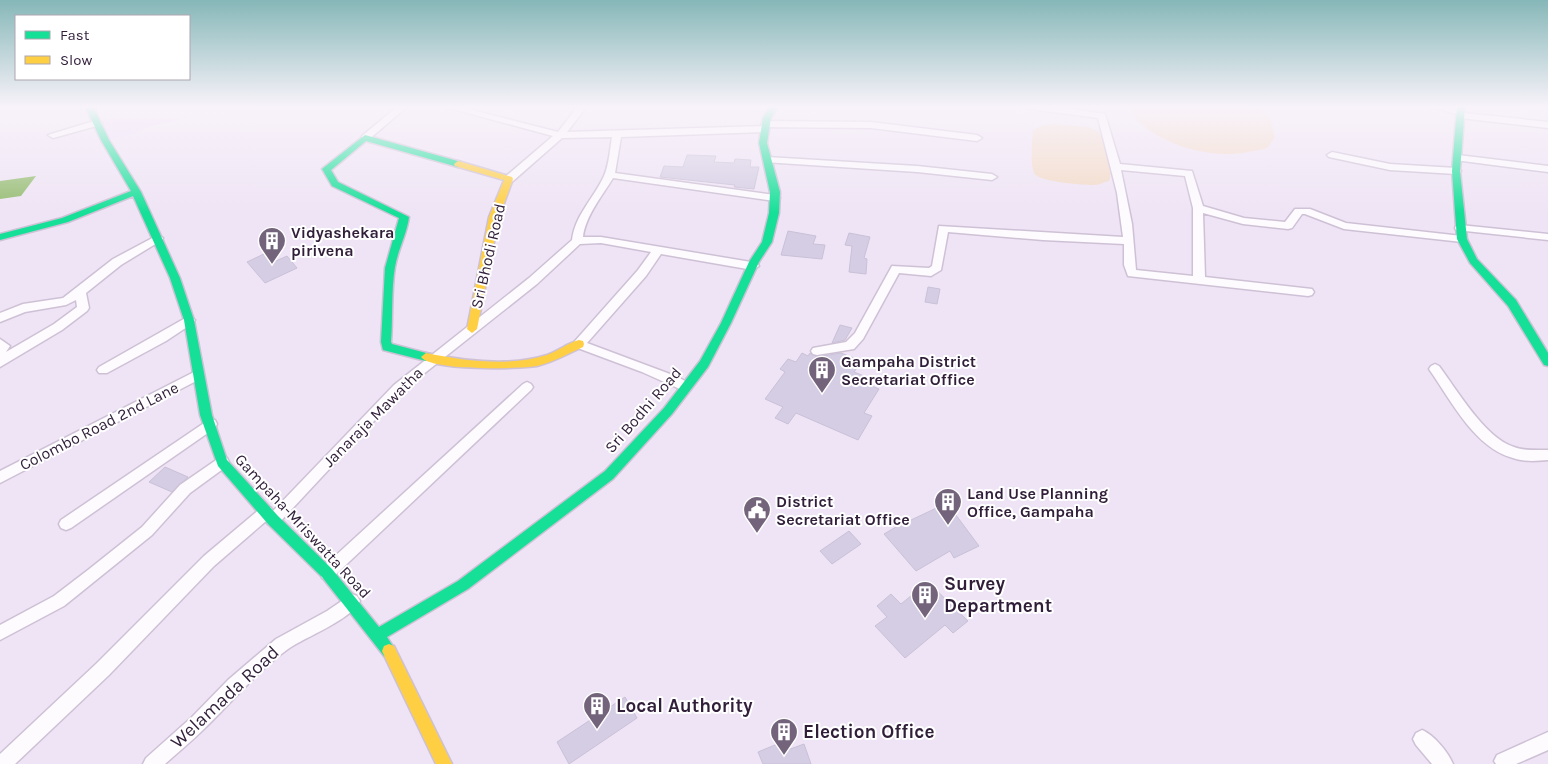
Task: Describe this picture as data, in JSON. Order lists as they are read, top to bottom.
{
  "streets": {
    "street": [
      "Sri Bhodi Road",
      "Sri Bodhi Road",
      "Janaraja Mawatha",
      "Colombo Road 2nd Lane",
      "Gampaha-Mriswatta Road",
      "Welamada Road"
    ]
  },
  "crossings": [
    ["Sri Bhodi Road", "Janaraja Mawatha"],
    ["Sri Bodhi Road", "Gampaha-Mriswatta Road"],
    ["Janaraja Mawatha", "Gampaha-Mriswatta Road"],
    ["Colombo Road 2nd Lane", "Gampaha-Mriswatta Road"],
    ["Gampaha-Mriswatta Road", "Welamada Road"]
  ],
  "places": {
    "building": [
      "Vidyashekara pirivena",
      "Gampaha District Secretariat Office",
      "Land Use Planning Office, Gampaha",
      "Survey Department",
      "Local Authority",
      "Election Office"
    ],
    "public building": ["District Secretariat Office"]
  },
  "legend": ["Fast", "Slow"]
}
